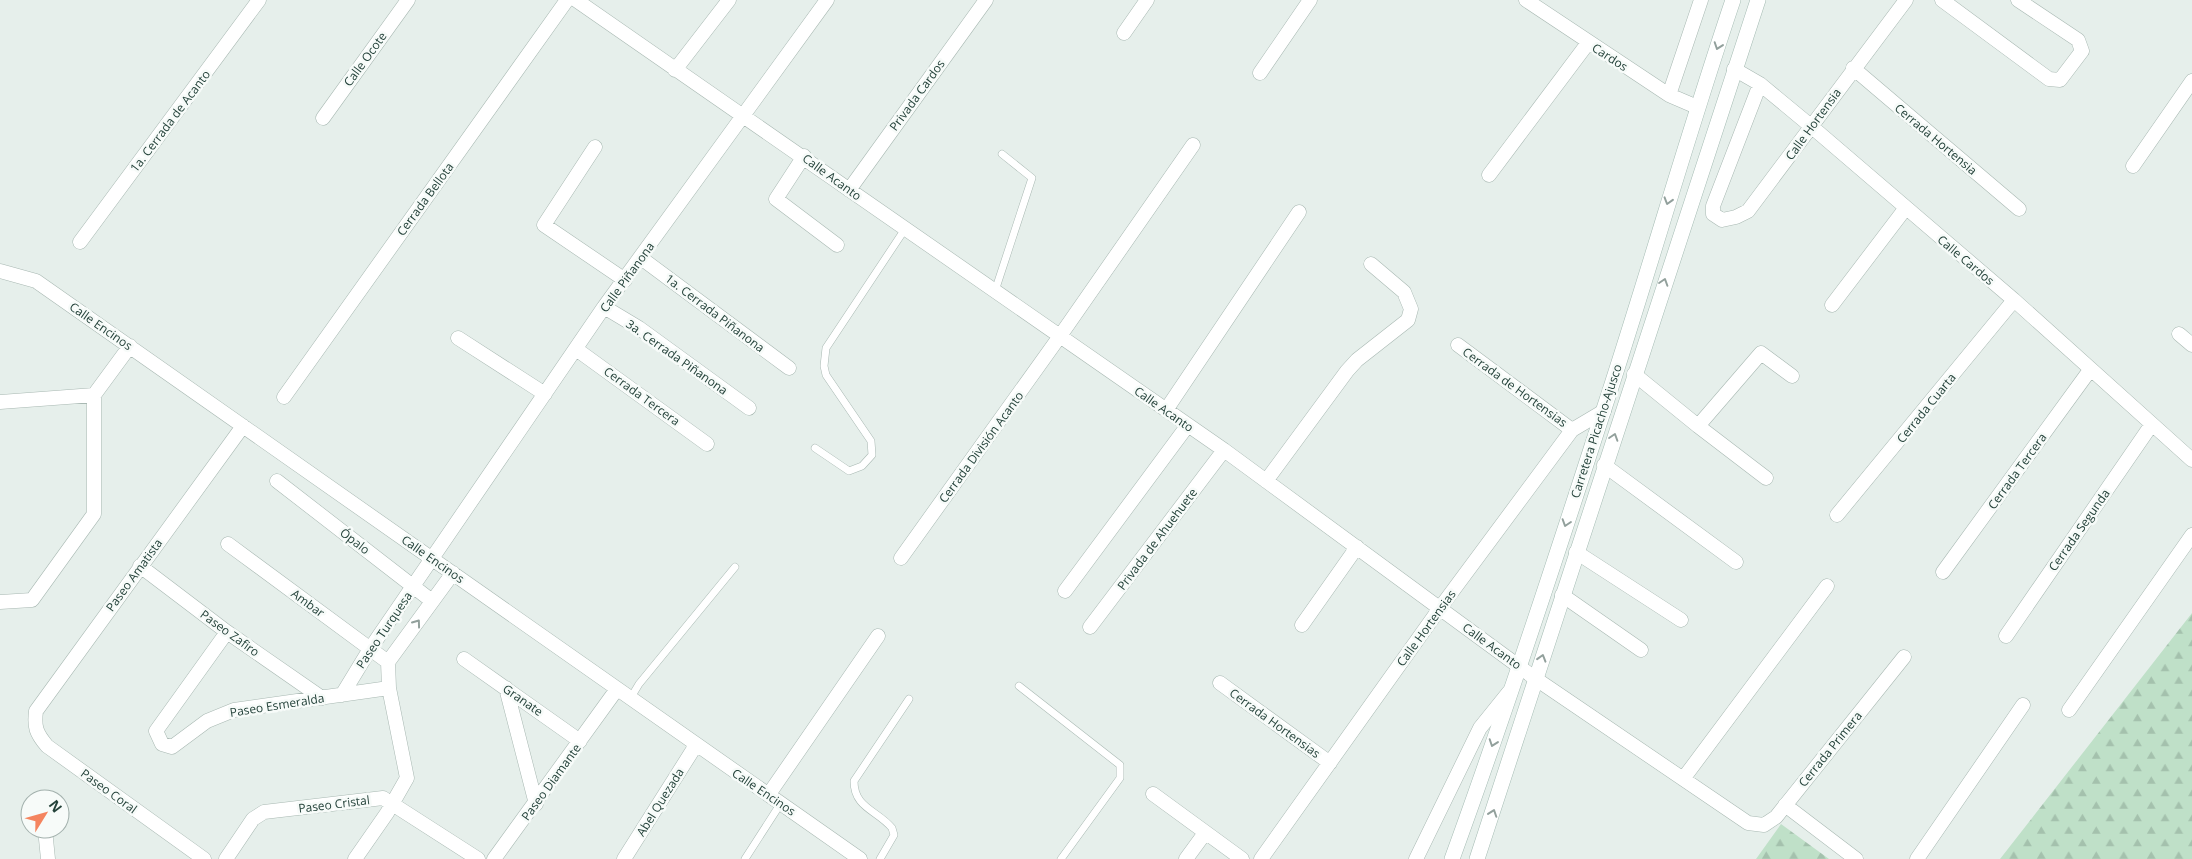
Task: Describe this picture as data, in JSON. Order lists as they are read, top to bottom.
{
  "streets": {
    "main road": ["Carretera Picacho-Ajusco"],
    "street": [
      "Cardos",
      "Calle Ocote",
      "Privada Cardos",
      "1a. Cerrada de Acanto",
      "Calle Hortensia",
      "Cerrada Hortensia",
      "Calle Acanto",
      "Cerrada Bellota",
      "Calle Cardos",
      "Calle Piñanona",
      "1a. Cerrada Piñanona",
      "Calle Encinos",
      "3a. Cerrada Piñanona",
      "Cerrada de Hortensias",
      "Cerrada Tercera",
      "Cerrada Cuarta",
      "Cerrada División Acanto",
      "Cerrada Segunda",
      "Privada de Ahuehuete",
      "Ópalo",
      "Paseo Amatista",
      "Ambar",
      "Calle Hortensias",
      "Paseo Turquesa",
      "Paseo Zafiro",
      "Granate",
      "Paseo Esmeralda",
      "Cerrada Hortensias",
      "Cerrada Primera",
      "Paseo Diamante",
      "Paseo Coral",
      "Abel Quezada",
      "Paseo Cristal"
    ]
  },
  "crossings": [
    ["Cardos", "Carretera Picacho-Ajusco"],
    ["Privada Cardos", "Calle Acanto"],
    ["Calle Hortensia", "Cerrada Hortensia"],
    ["Calle Hortensia", "Calle Cardos"],
    ["Calle Acanto", "Calle Piñanona"],
    ["Calle Acanto", "Carretera Picacho-Ajusco"],
    ["Calle Acanto", "Cerrada División Acanto"],
    ["Calle Acanto", "Privada de Ahuehuete"],
    ["Calle Acanto", "Calle Hortensias"],
    ["Calle Acanto", "Cerrada Primera"],
    ["Calle Cardos", "Cerrada Tercera"],
    ["Calle Cardos", "Cerrada Cuarta"],
    ["Calle Cardos", "Carretera Picacho-Ajusco"],
    ["Calle Cardos", "Cerrada Segunda"],
    ["Calle Piñanona", "1a. Cerrada Piñanona"],
    ["Calle Piñanona", "Calle Encinos"],
    ["Calle Piñanona", "3a. Cerrada Piñanona"],
    ["Calle Piñanona", "Cerrada Tercera"],
    ["Calle Piñanona", "Paseo Turquesa"],
    ["Calle Encinos", "Paseo Amatista"],
    ["Calle Encinos", "Paseo Turquesa"],
    ["Calle Encinos", "Paseo Diamante"],
    ["Calle Encinos", "Abel Quezada"],
    ["Cerrada de Hortensias", "Calle Hortensias"],
    ["Carretera Picacho-Ajusco", "Calle Hortensias"],
    ["Ópalo", "Paseo Turquesa"],
    ["Paseo Amatista", "Paseo Zafiro"],
    ["Paseo Amatista", "Paseo Coral"],
    ["Ambar", "Paseo Turquesa"],
    ["Calle Hortensias", "Cerrada Hortensias"],
    ["Paseo Turquesa", "Paseo Esmeralda"],
    ["Paseo Zafiro", "Paseo Esmeralda"],
    ["Granate", "Paseo Diamante"]
  ],
  "north": "top right"
}
